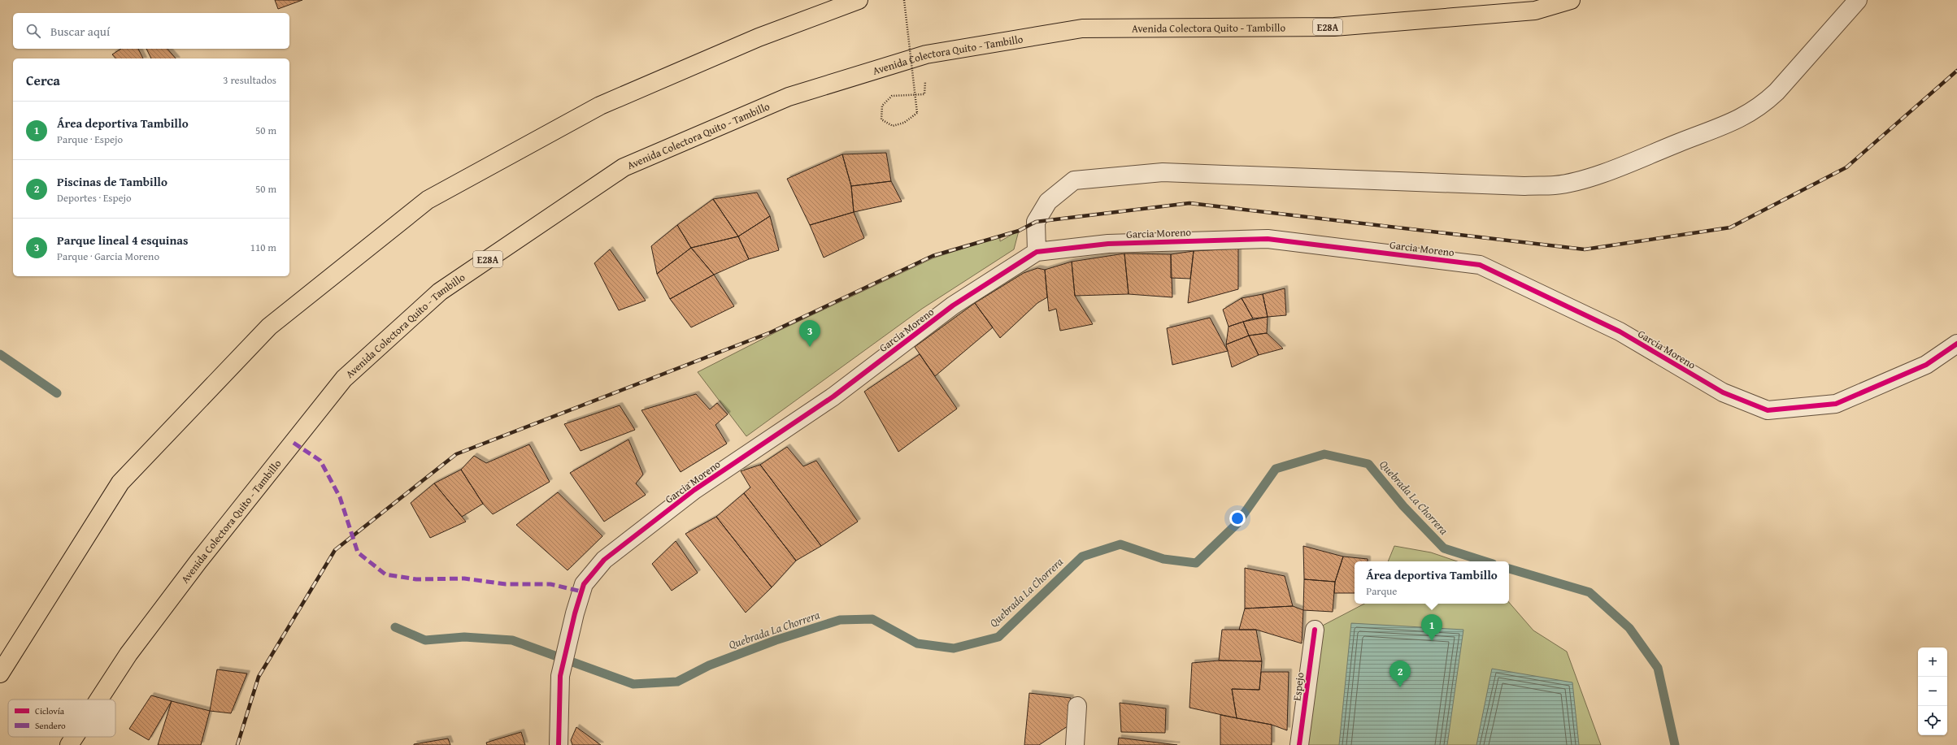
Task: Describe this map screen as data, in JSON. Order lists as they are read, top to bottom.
{
  "streets": {
    "highway": ["E28A", "Avenida Colectora Quito - Tambillo"],
    "street": ["Garcia Moreno", "Espejo"]
  },
  "water": ["Quebrada La Chorrera"],
  "legend": ["Ciclovía", "Sendero"],
  "page": {
    "search": "Buscar aquí",
    "heading": ["Cerca", "3 resultados"],
    "list": [
      {
        "mark": "1",
        "name": "Área deportiva Tambillo",
        "note": "Parque · Espejo",
        "value": "50 m"
      },
      {
        "mark": "2",
        "name": "Piscinas de Tambillo",
        "note": "Deportes · Espejo",
        "value": "50 m"
      },
      {
        "mark": "3",
        "name": "Parque lineal 4 esquinas",
        "note": "Parque · Garcia Moreno",
        "value": "110 m"
      }
    ],
    "pins": ["3", "1", "2"],
    "popup": ["Área deportiva Tambillo", "Parque"],
    "map_buttons": ["+", "−"]
  }
}
